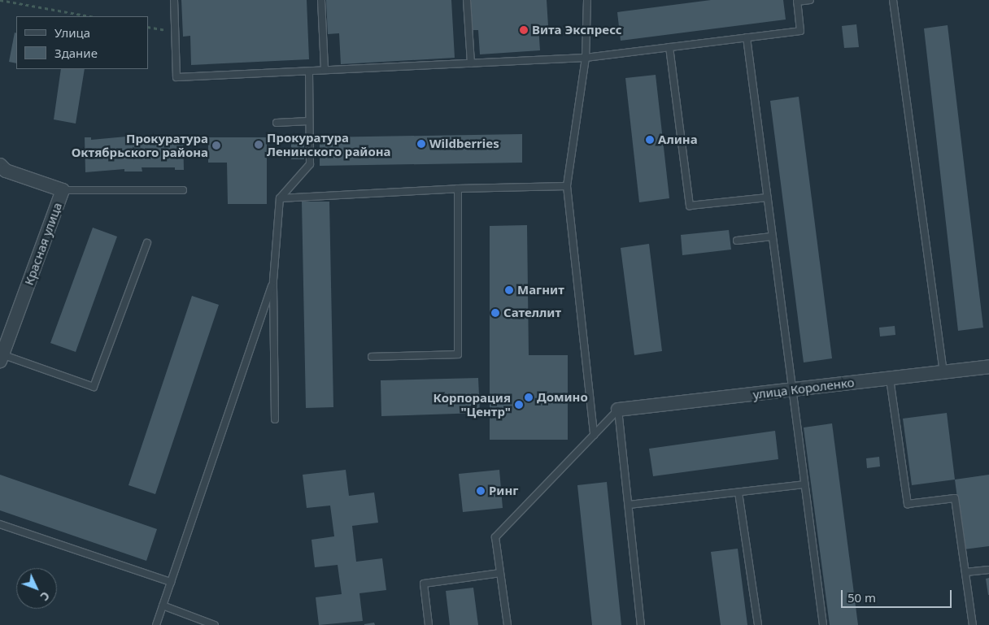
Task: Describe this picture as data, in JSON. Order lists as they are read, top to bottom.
{
  "streets": {
    "street": ["Красная улица", "улица Короленко"]
  },
  "places": [
    "Вита Экспресс",
    "Алина",
    "Wildberries",
    "Прокуратура Ленинского района",
    "Прокуратура Октябрьского района",
    "Магнит",
    "Сателлит",
    "Домино",
    "Корпорация \"Центр\"",
    "Ринг"
  ],
  "legend": ["Улица", "Здание"],
  "scale_bar": "50 m",
  "north": "bottom right"
}
